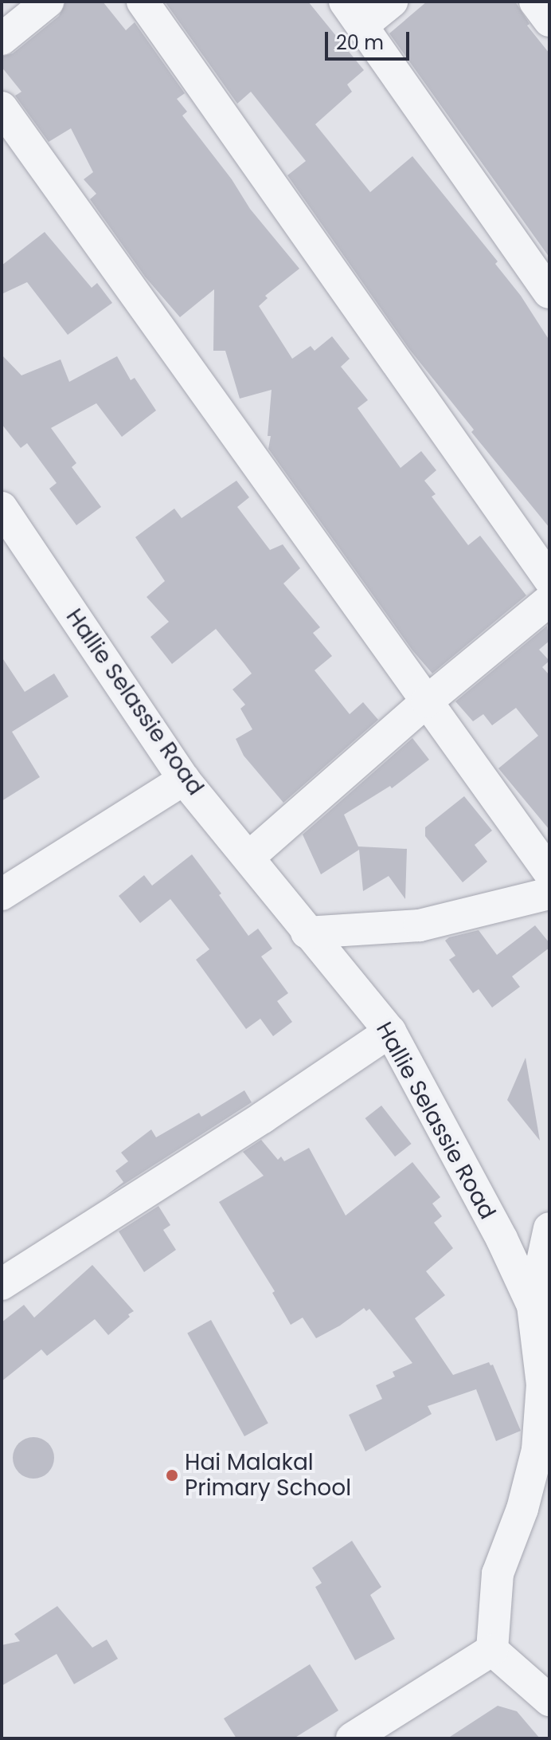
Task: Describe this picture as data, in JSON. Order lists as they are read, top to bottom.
{
  "streets": {
    "street": ["Hallie Selassie Road"]
  },
  "places": ["Hai Malakal Primary School"],
  "scale_bar": "20 m"
}
